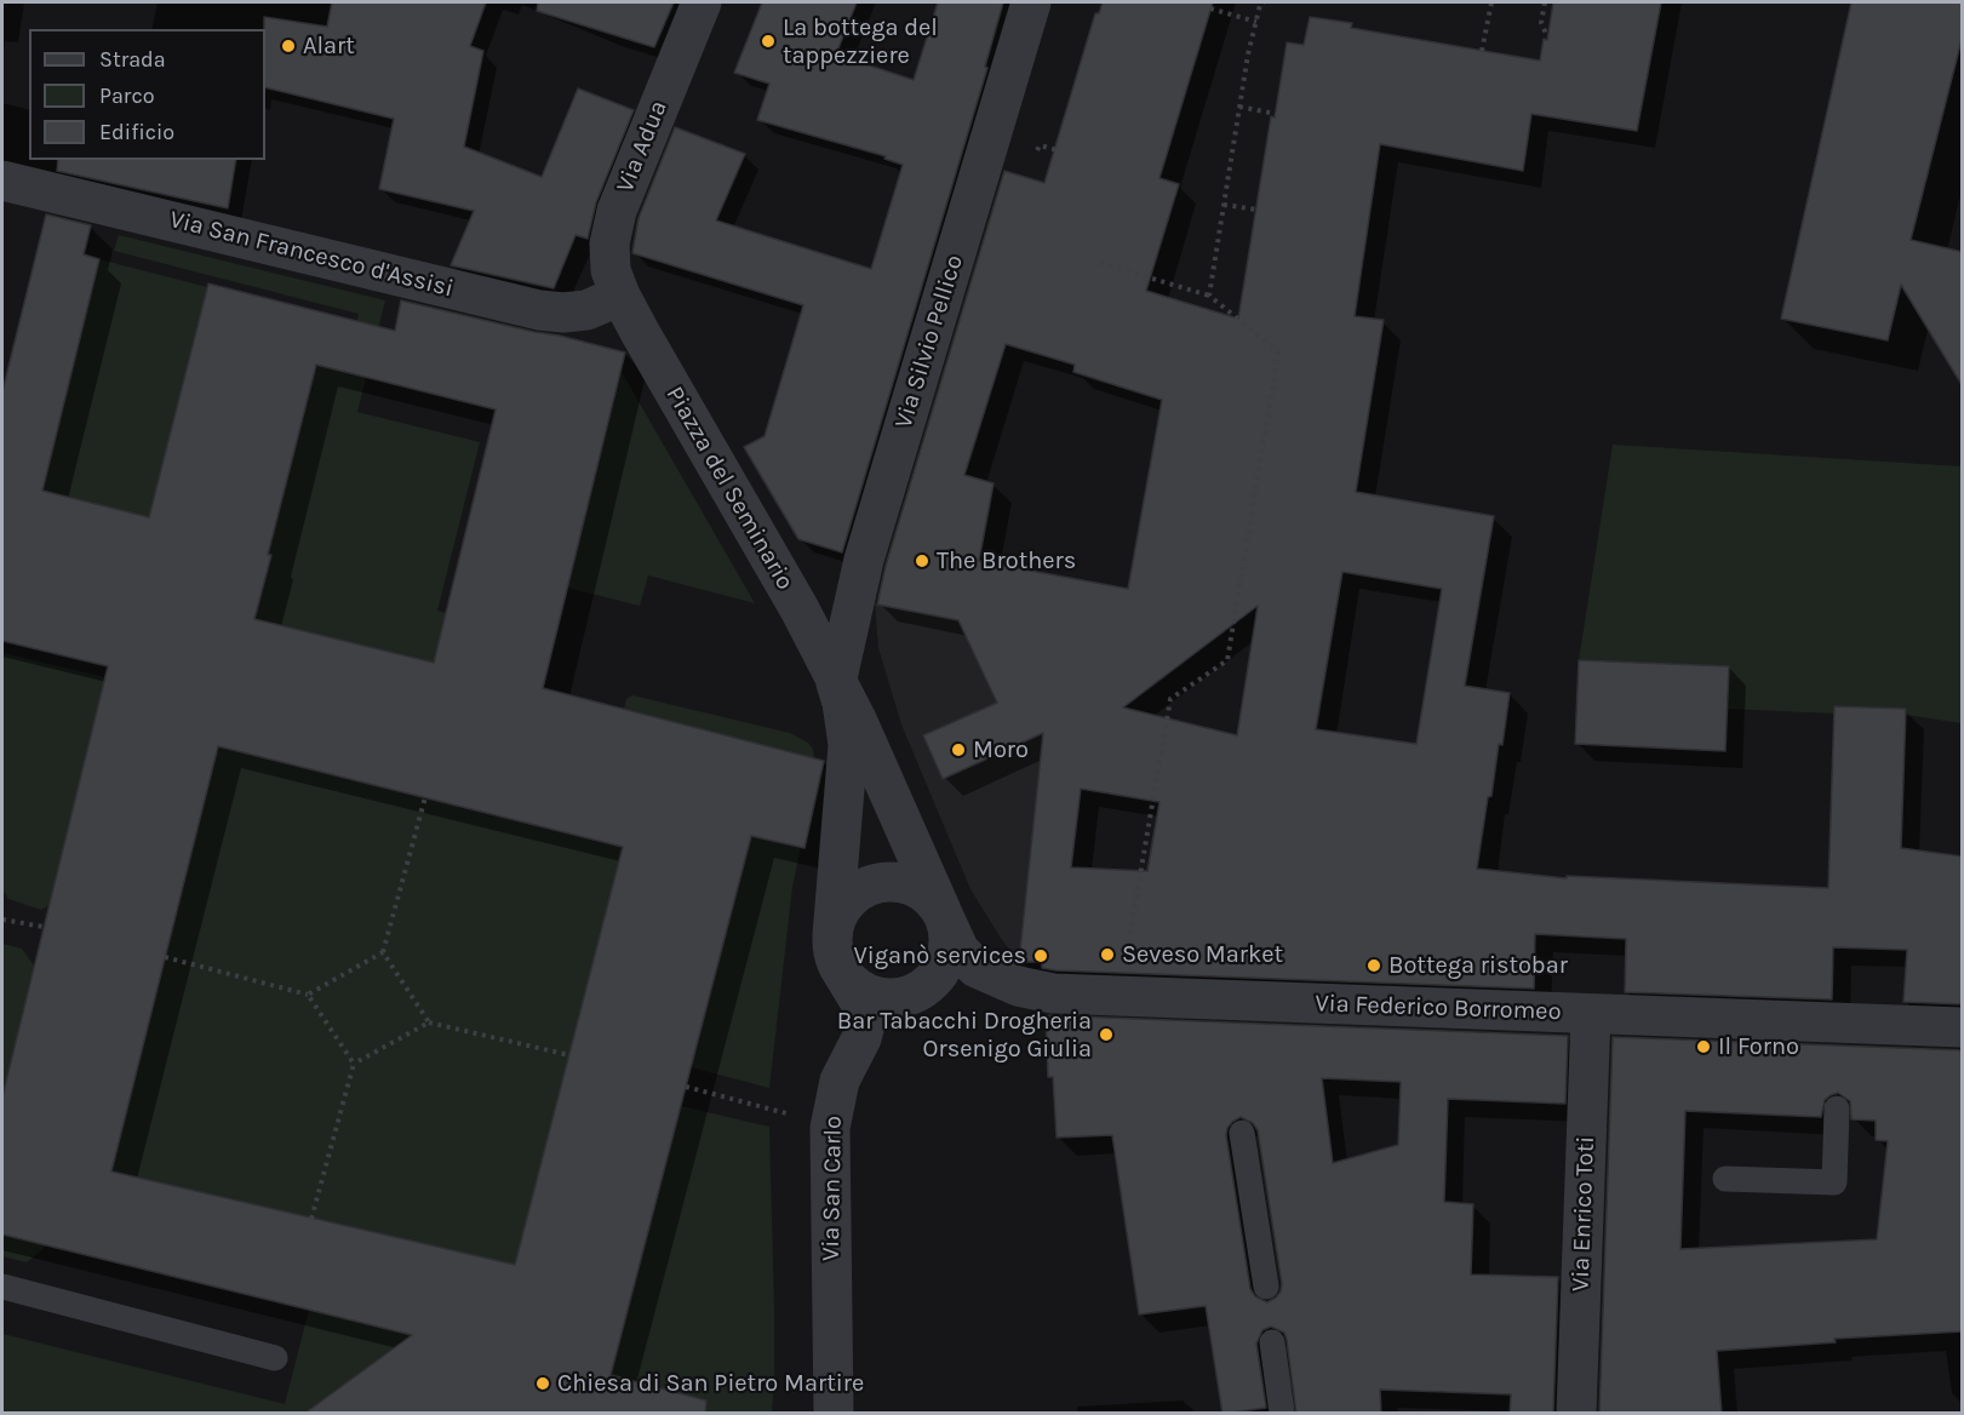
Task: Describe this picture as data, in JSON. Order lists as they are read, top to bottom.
{
  "streets": {
    "street": [
      "Via Adua",
      "Via San Francesco d'Assisi",
      "Via Silvio Pellico",
      "Piazza del Seminario",
      "Via Federico Borromeo",
      "Via San Carlo",
      "Via Enrico Toti"
    ]
  },
  "crossings": [
    ["Via Adua", "Via San Francesco d'Assisi"],
    ["Via Adua", "Piazza del Seminario"],
    ["Via San Francesco d'Assisi", "Piazza del Seminario"],
    ["Via Silvio Pellico", "Piazza del Seminario"],
    ["Piazza del Seminario", "Via Federico Borromeo"],
    ["Piazza del Seminario", "Via San Carlo"],
    ["Via Federico Borromeo", "Via San Carlo"],
    ["Via Federico Borromeo", "Via Enrico Toti"]
  ],
  "places": [
    "La bottega del tappezziere",
    "Alart",
    "The Brothers",
    "Moro",
    "Seveso Market",
    "Viganò services",
    "Bottega ristobar",
    "Bar Tabacchi Drogheria Orsenigo Giulia",
    "Il Forno",
    "Chiesa di San Pietro Martire"
  ],
  "legend": ["Strada", "Parco", "Edificio"]
}
